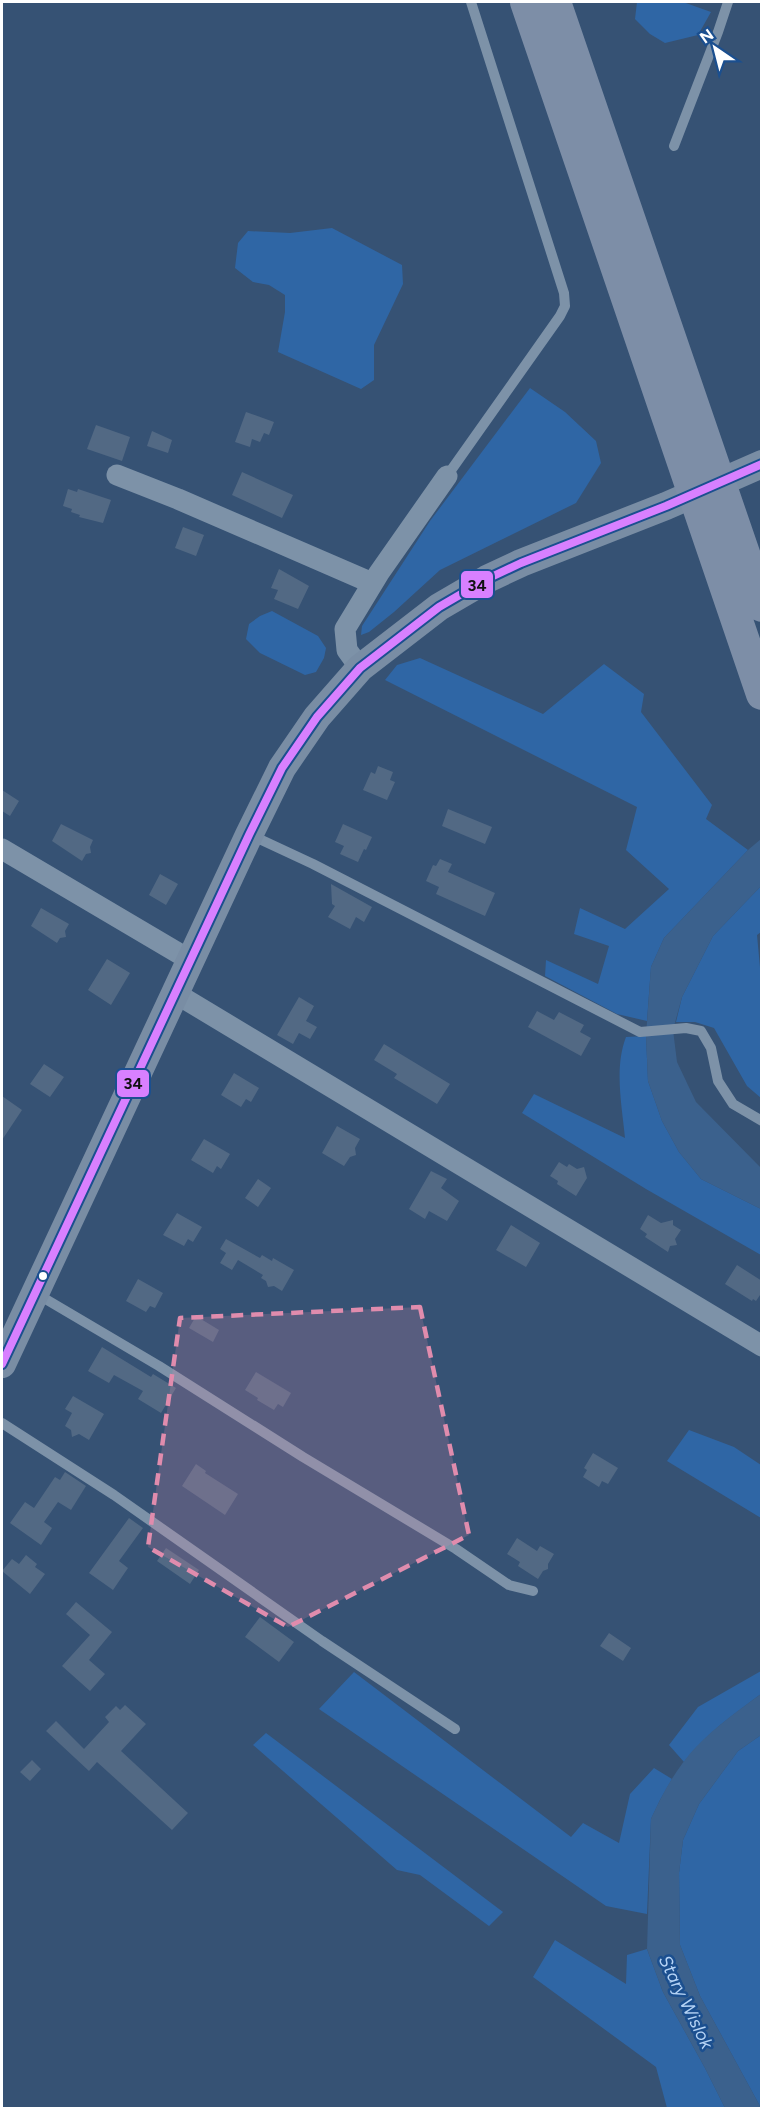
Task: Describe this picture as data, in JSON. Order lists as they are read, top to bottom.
{
  "water": ["Stary Wislok"],
  "lines": ["transit line 34"],
  "north": "top left"
}
